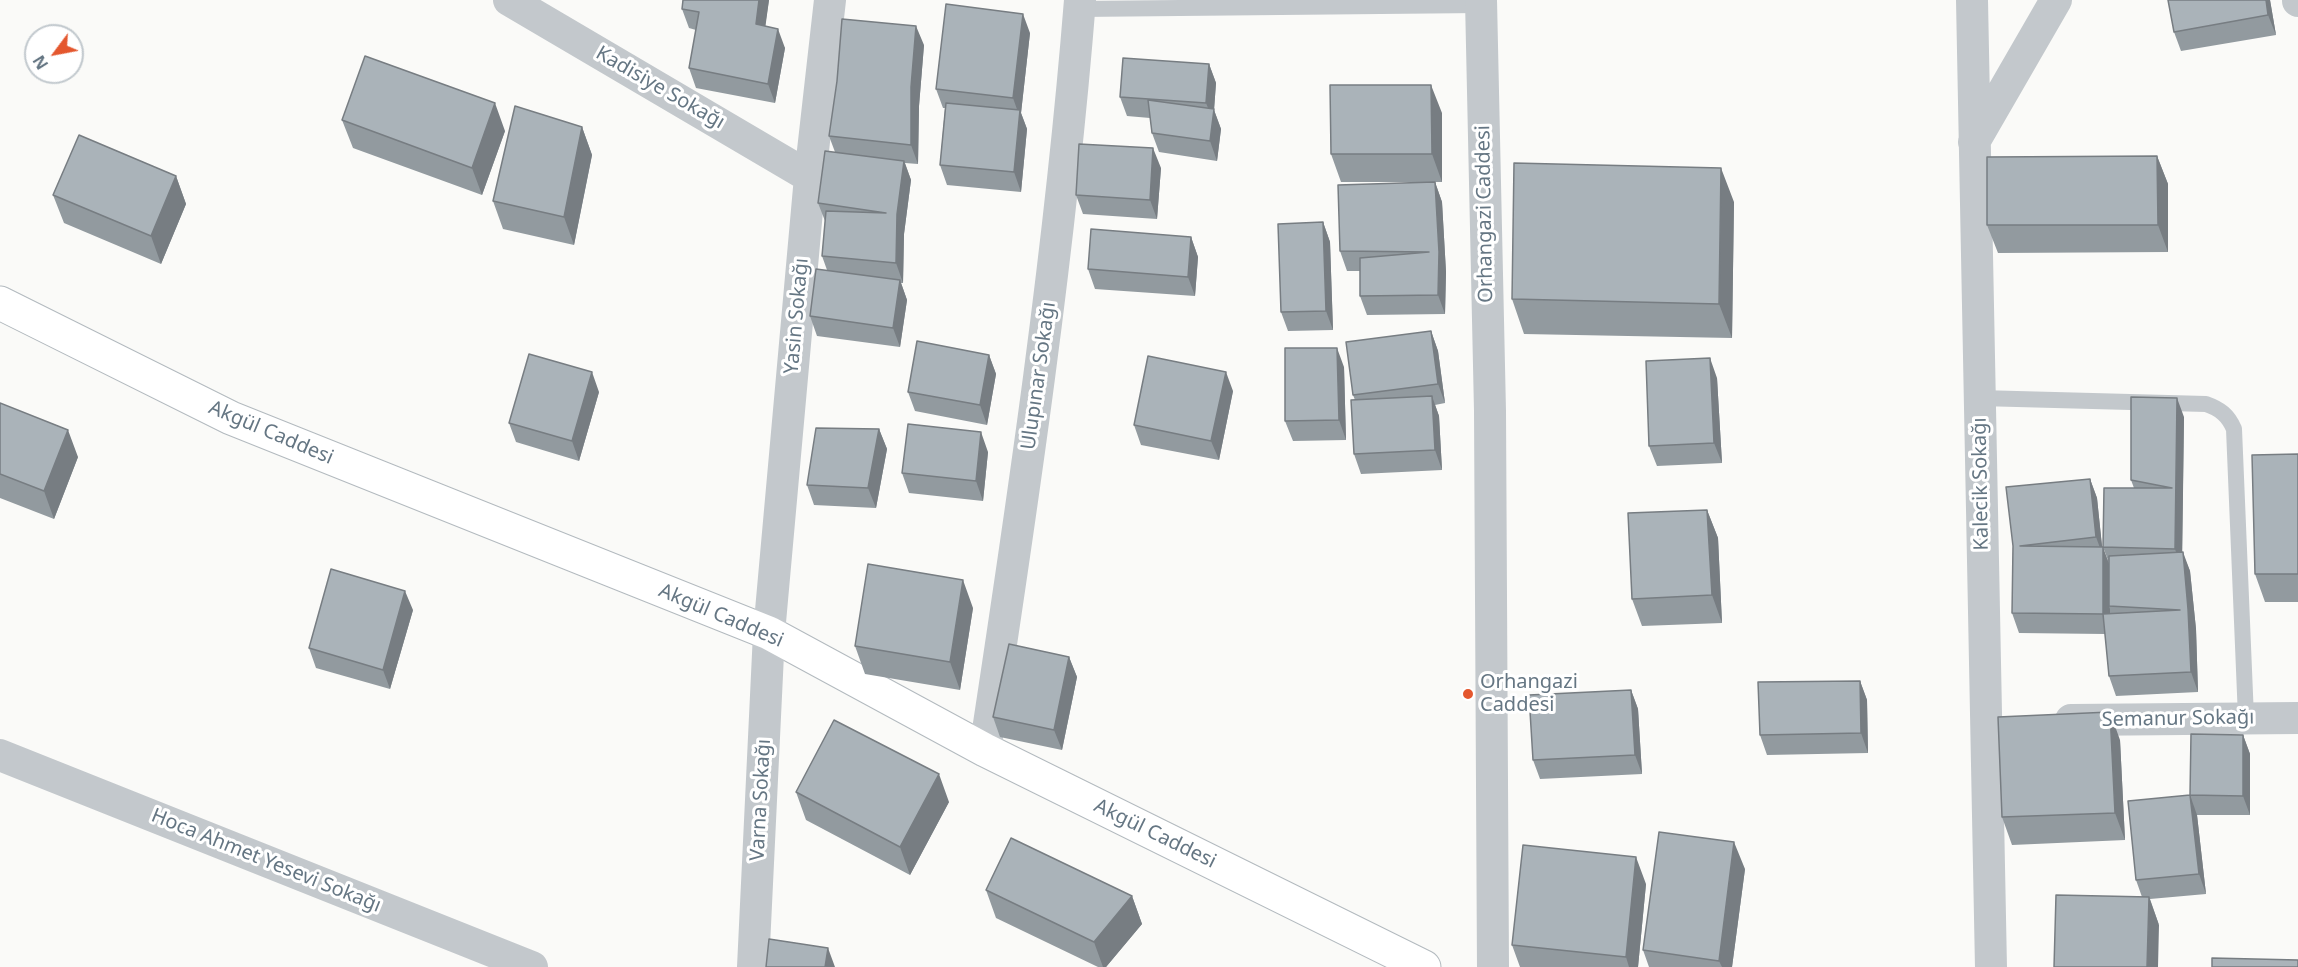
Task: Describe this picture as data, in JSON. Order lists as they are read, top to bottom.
{
  "streets": {
    "street": [
      "Kadisiye Sokağı",
      "Orhangazi Caddesi",
      "Yasin Sokağı",
      "Ulupınar Sokağı",
      "Akgül Caddesi",
      "Kalecik Sokağı",
      "Semanur Sokağı",
      "Varna Sokağı",
      "Hoca Ahmet Yesevi Sokağı"
    ]
  },
  "crossings": [
    ["Kadisiye Sokağı", "Yasin Sokağı"],
    ["Yasin Sokağı", "Akgül Caddesi"],
    ["Yasin Sokağı", "Varna Sokağı"],
    ["Ulupınar Sokağı", "Akgül Caddesi"],
    ["Akgül Caddesi", "Varna Sokağı"]
  ],
  "places": ["Orhangazi Caddesi"],
  "north": "bottom left"
}
